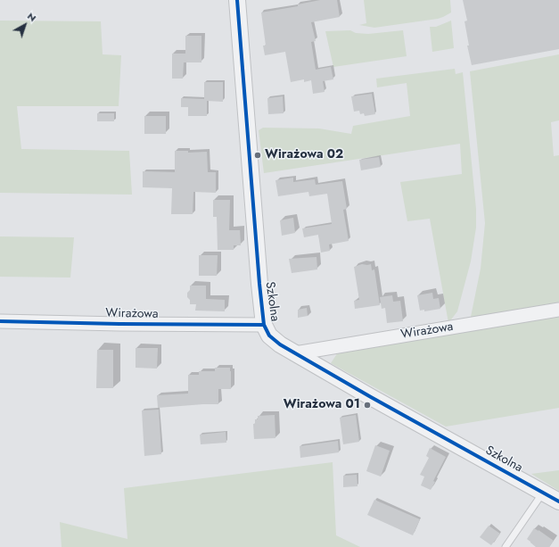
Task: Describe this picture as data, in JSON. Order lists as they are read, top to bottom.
{
  "streets": {
    "street": ["Szkolna", "Wirażowa"]
  },
  "crossings": [
    ["Szkolna", "Wirażowa"]
  ],
  "places": ["Wirażowa 02", "Wirażowa 01"],
  "north": "top right"
}
